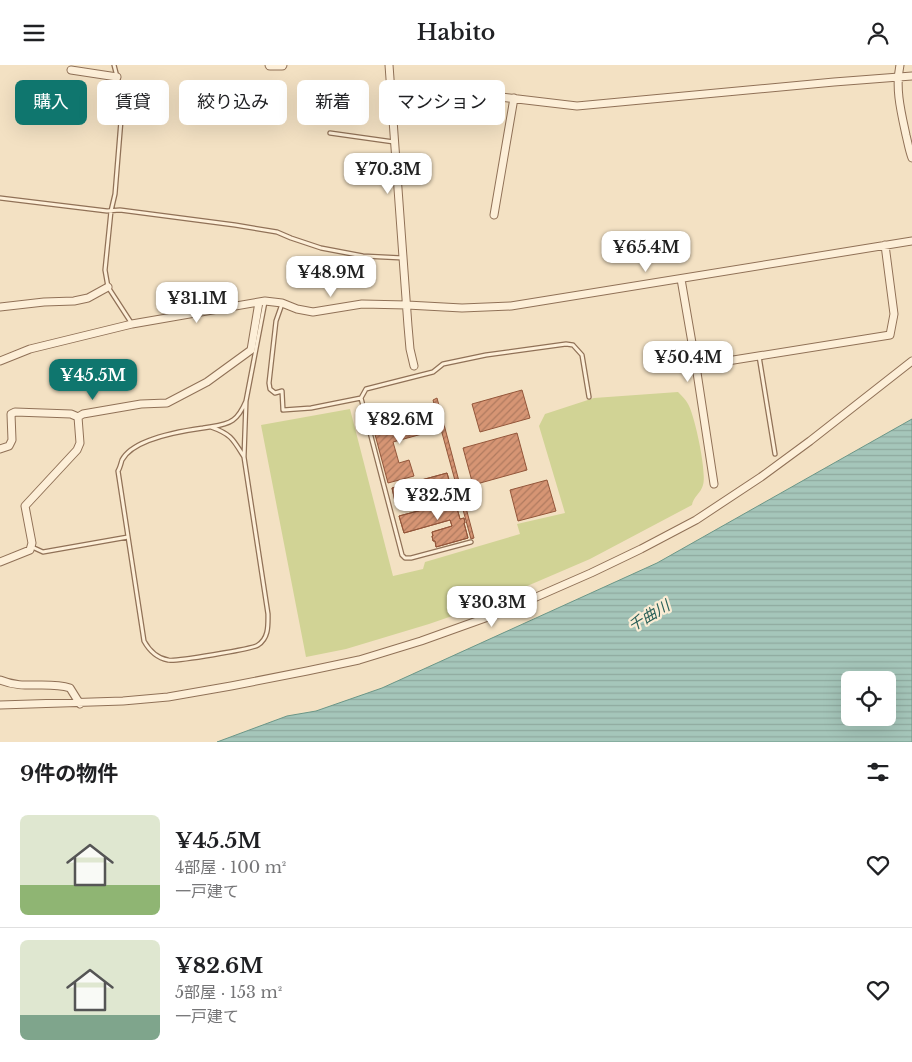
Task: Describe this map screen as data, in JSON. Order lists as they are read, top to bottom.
{
  "water": ["千曲川"],
  "page": {
    "header": "Habito",
    "chip": [
      "購入",
      "賃貸",
      "絞り込み",
      "新着",
      "マンション"
    ],
    "price": [
      "¥70.3M",
      "¥65.4M",
      "¥48.9M",
      "¥31.1M",
      "¥50.4M",
      "¥45.5M",
      "¥82.6M",
      "¥32.5M",
      "¥30.3M"
    ],
    "heading": "9件の物件",
    "list": [
      {
        "name": "¥45.5M",
        "note": "4部屋 · 100 m² · 一戸建て"
      },
      {
        "name": "¥82.6M",
        "note": "5部屋 · 153 m² · 一戸建て"
      }
    ]
  }
}
